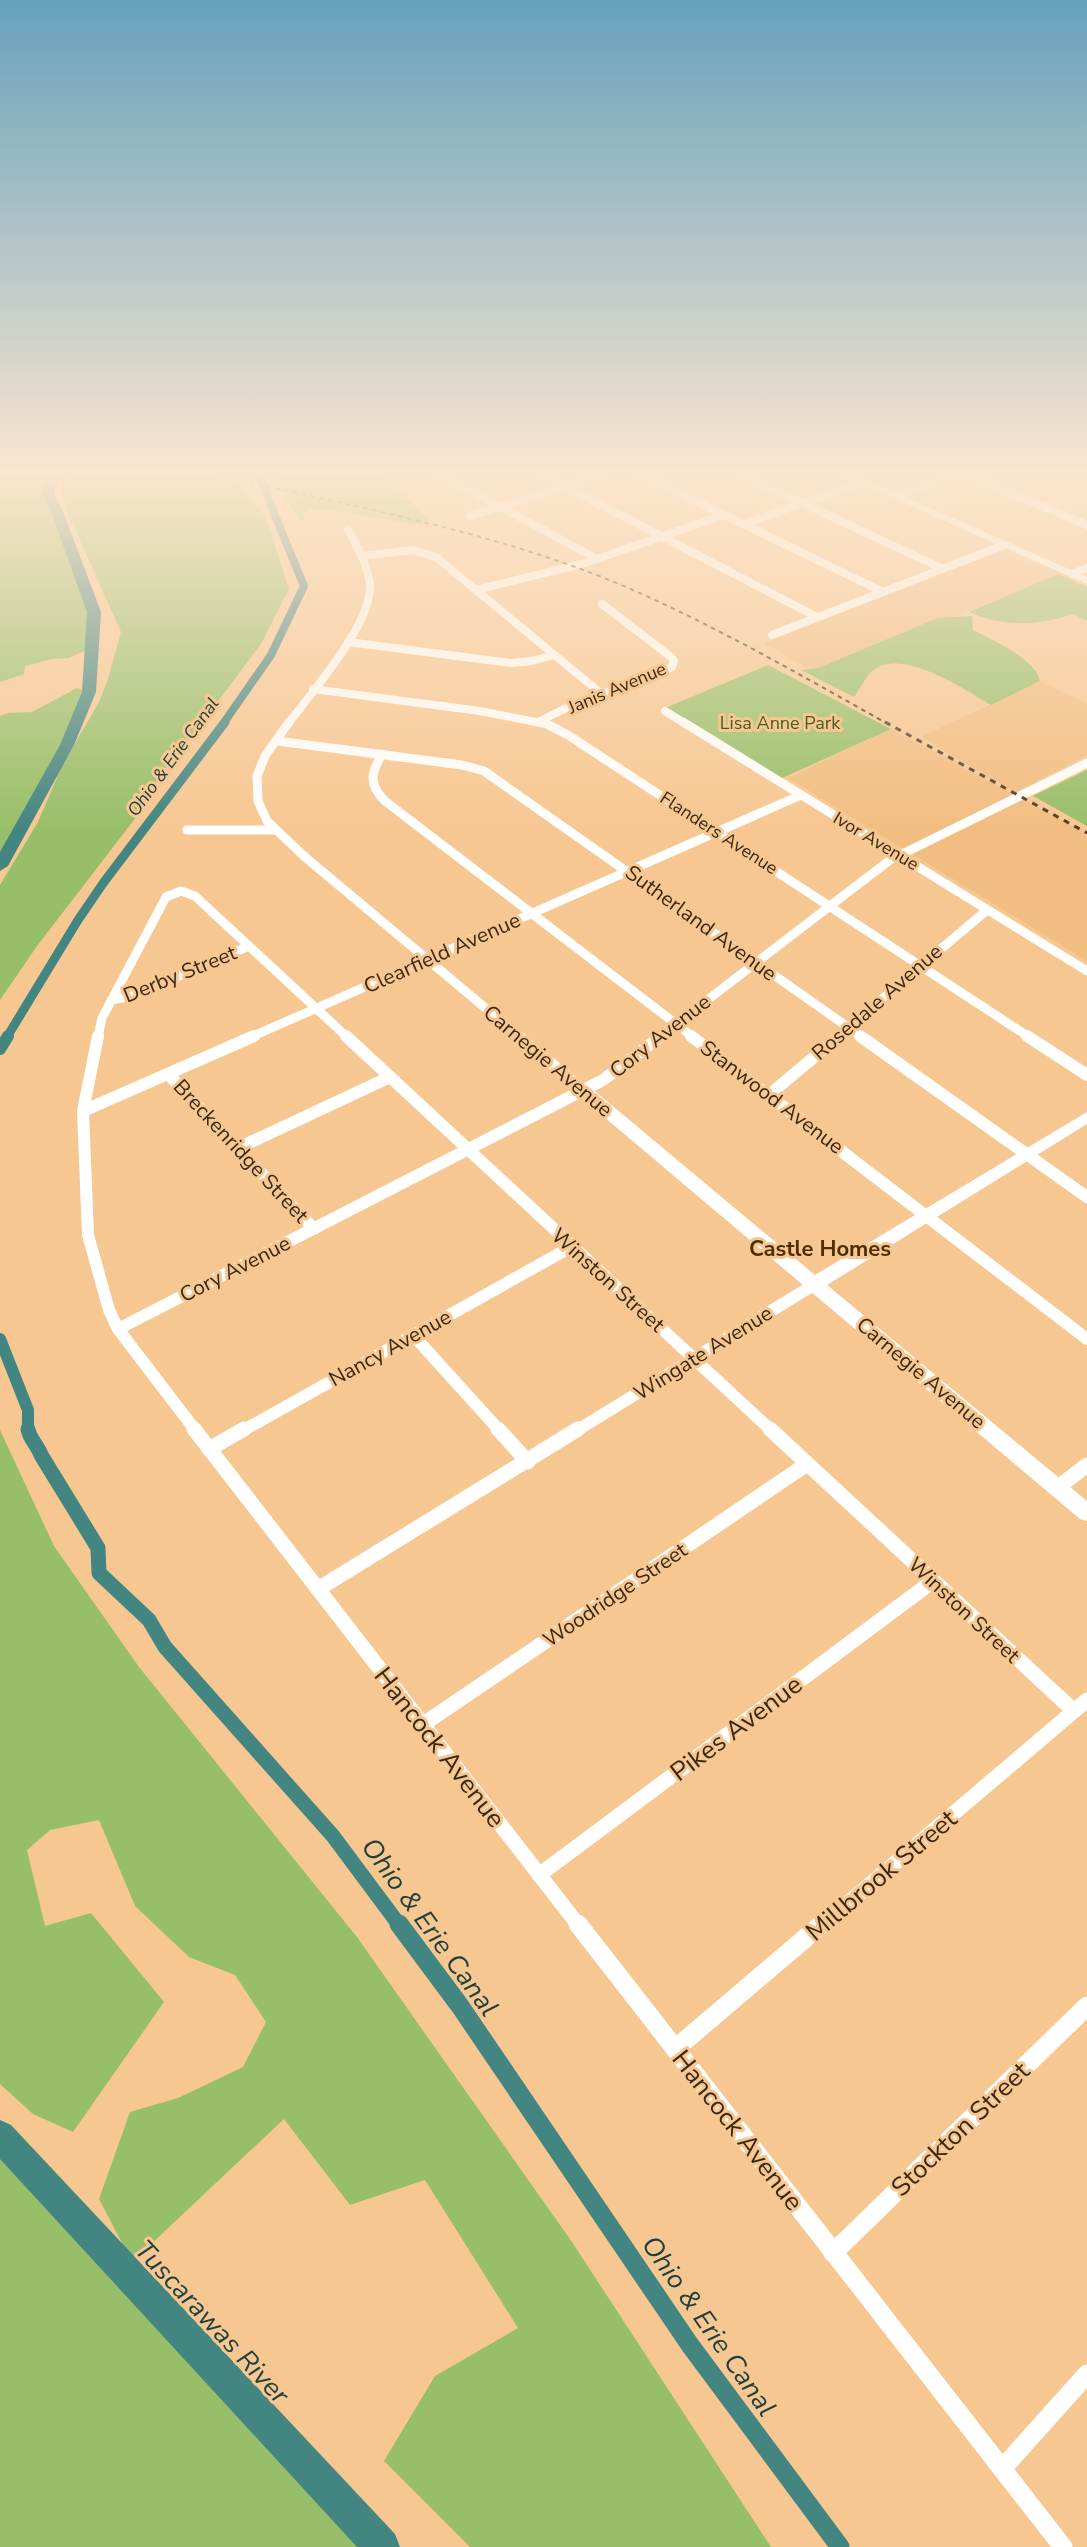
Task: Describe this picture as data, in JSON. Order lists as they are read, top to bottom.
{
  "streets": {
    "street": [
      "Janis Avenue",
      "Flanders Avenue",
      "Ivor Avenue",
      "Sutherland Avenue",
      "Clearfield Avenue",
      "Derby Street",
      "Rosedale Avenue",
      "Cory Avenue",
      "Carnegie Avenue",
      "Stanwood Avenue",
      "Breckenridge Street",
      "Winston Street",
      "Nancy Avenue",
      "Wingate Avenue",
      "Woodridge Street",
      "Pikes Avenue",
      "Hancock Avenue",
      "Millbrook Street",
      "Stockton Street"
    ]
  },
  "crossings": [
    ["Janis Avenue", "Flanders Avenue"],
    ["Flanders Avenue", "Clearfield Avenue"],
    ["Flanders Avenue", "Rosedale Avenue"],
    ["Flanders Avenue", "Cory Avenue"],
    ["Flanders Avenue", "Carnegie Avenue"],
    ["Ivor Avenue", "Clearfield Avenue"],
    ["Ivor Avenue", "Rosedale Avenue"],
    ["Ivor Avenue", "Cory Avenue"],
    ["Sutherland Avenue", "Clearfield Avenue"],
    ["Sutherland Avenue", "Rosedale Avenue"],
    ["Sutherland Avenue", "Cory Avenue"],
    ["Sutherland Avenue", "Carnegie Avenue"],
    ["Sutherland Avenue", "Stanwood Avenue"],
    ["Sutherland Avenue", "Wingate Avenue"],
    ["Clearfield Avenue", "Carnegie Avenue"],
    ["Clearfield Avenue", "Stanwood Avenue"],
    ["Clearfield Avenue", "Breckenridge Street"],
    ["Clearfield Avenue", "Winston Street"],
    ["Clearfield Avenue", "Hancock Avenue"],
    ["Derby Street", "Winston Street"],
    ["Derby Street", "Hancock Avenue"],
    ["Rosedale Avenue", "Stanwood Avenue"],
    ["Cory Avenue", "Carnegie Avenue"],
    ["Cory Avenue", "Stanwood Avenue"],
    ["Cory Avenue", "Breckenridge Street"],
    ["Cory Avenue", "Winston Street"],
    ["Cory Avenue", "Hancock Avenue"],
    ["Carnegie Avenue", "Wingate Avenue"],
    ["Stanwood Avenue", "Wingate Avenue"],
    ["Winston Street", "Nancy Avenue"],
    ["Winston Street", "Wingate Avenue"],
    ["Winston Street", "Woodridge Street"],
    ["Winston Street", "Pikes Avenue"],
    ["Winston Street", "Hancock Avenue"],
    ["Winston Street", "Millbrook Street"],
    ["Nancy Avenue", "Hancock Avenue"],
    ["Wingate Avenue", "Hancock Avenue"],
    ["Woodridge Street", "Hancock Avenue"],
    ["Pikes Avenue", "Hancock Avenue"],
    ["Hancock Avenue", "Millbrook Street"],
    ["Hancock Avenue", "Stockton Street"]
  ],
  "districts": ["Castle Homes"],
  "water": ["Ohio & Erie Canal", "Tuscarawas River"],
  "parks": ["Lisa Anne Park"]
}
